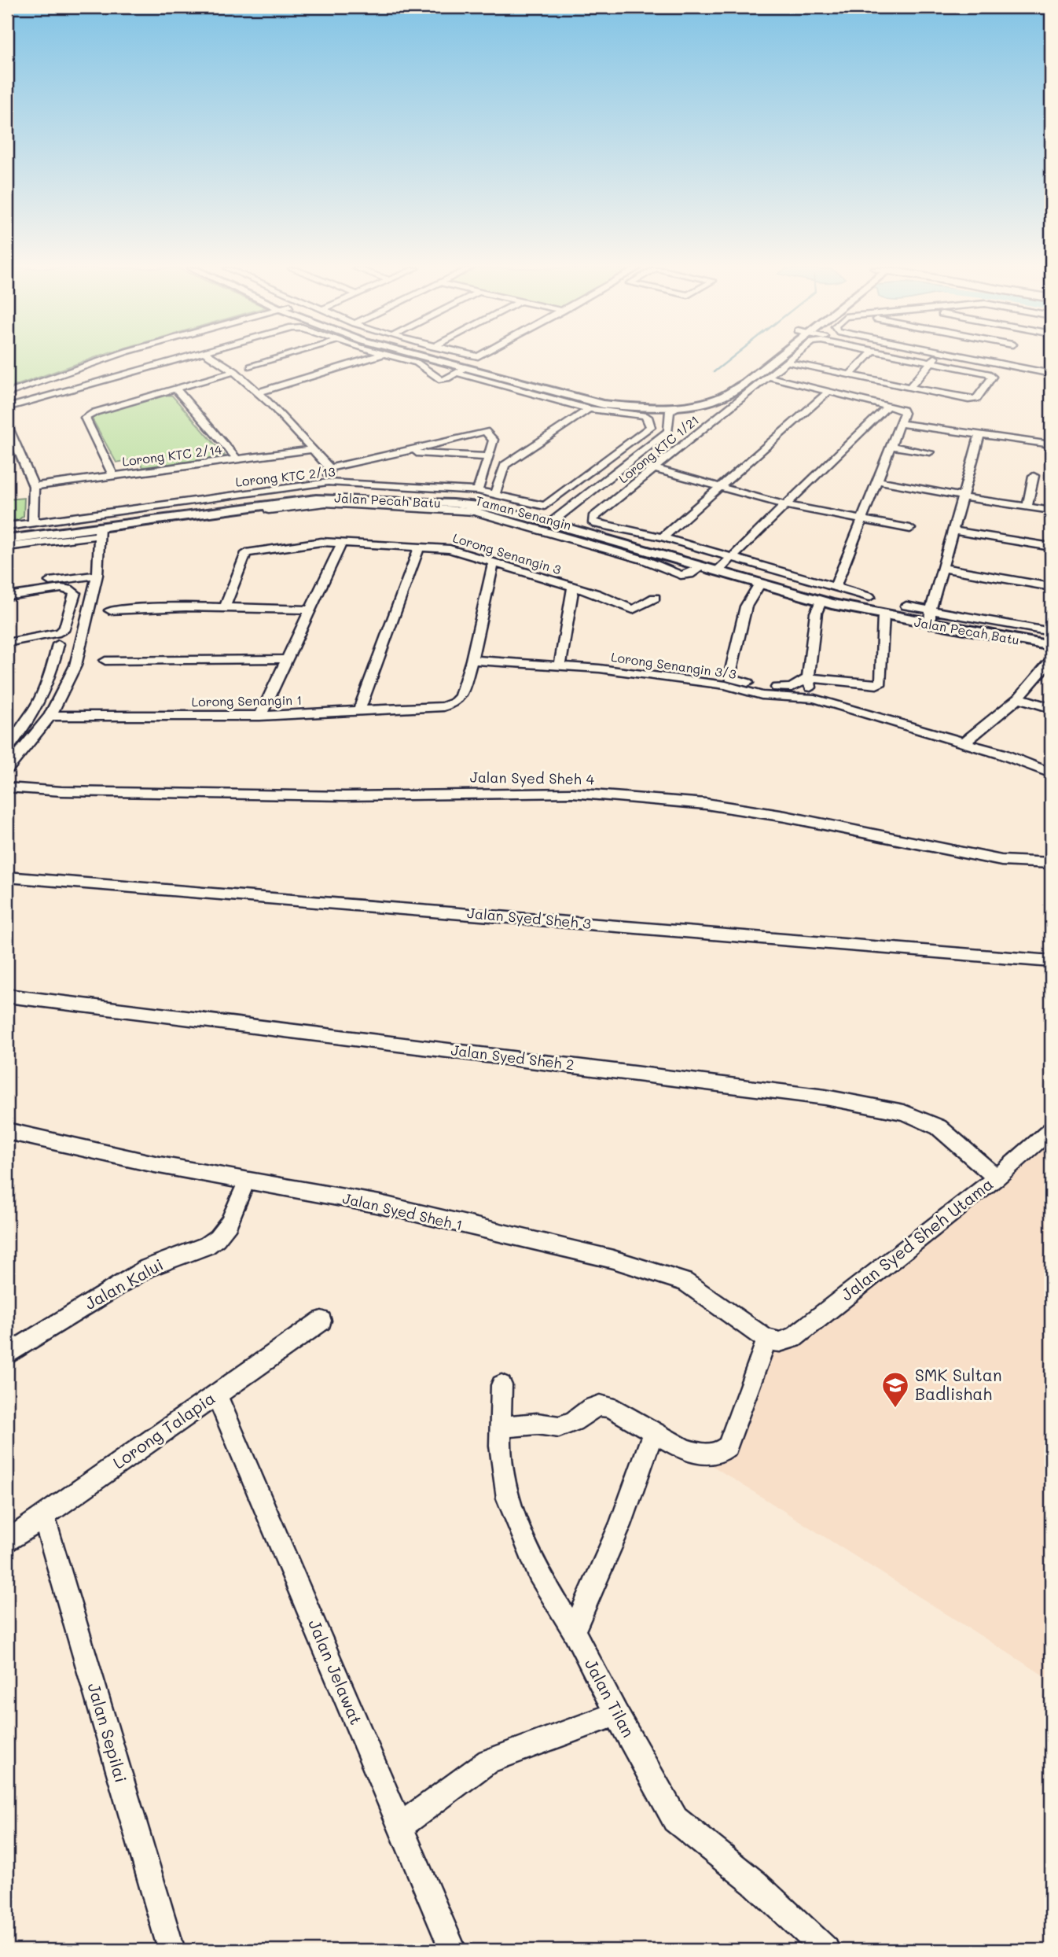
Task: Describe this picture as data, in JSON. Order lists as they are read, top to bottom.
{
  "streets": {
    "street": [
      "Lorong KTC 1/21",
      "Lorong KTC 2/14",
      "Lorong KTC 2/13",
      "Jalan Pecah Batu",
      "Taman Senangin",
      "Lorong Senangin 3",
      "Lorong Senangin 3/3",
      "Lorong Senangin 1",
      "Jalan Syed Sheh 4",
      "Jalan Syed Sheh 3",
      "Jalan Syed Sheh 2",
      "Jalan Syed Sheh 1",
      "Jalan Syed Sheh Utama",
      "Jalan Kalui",
      "Lorong Talapia",
      "Jalan Jelawat",
      "Jalan Tilan",
      "Jalan Sepilai"
    ]
  },
  "crossings": [
    ["Jalan Pecah Batu", "Taman Senangin"],
    ["Lorong Senangin 3/3", "Lorong Senangin 1"],
    ["Jalan Syed Sheh 2", "Jalan Syed Sheh Utama"],
    ["Jalan Syed Sheh 1", "Jalan Syed Sheh Utama"],
    ["Jalan Syed Sheh 1", "Jalan Kalui"],
    ["Lorong Talapia", "Jalan Jelawat"],
    ["Lorong Talapia", "Jalan Sepilai"]
  ],
  "places": {
    "school or university": ["SMK Sultan Badlishah"]
  }
}
